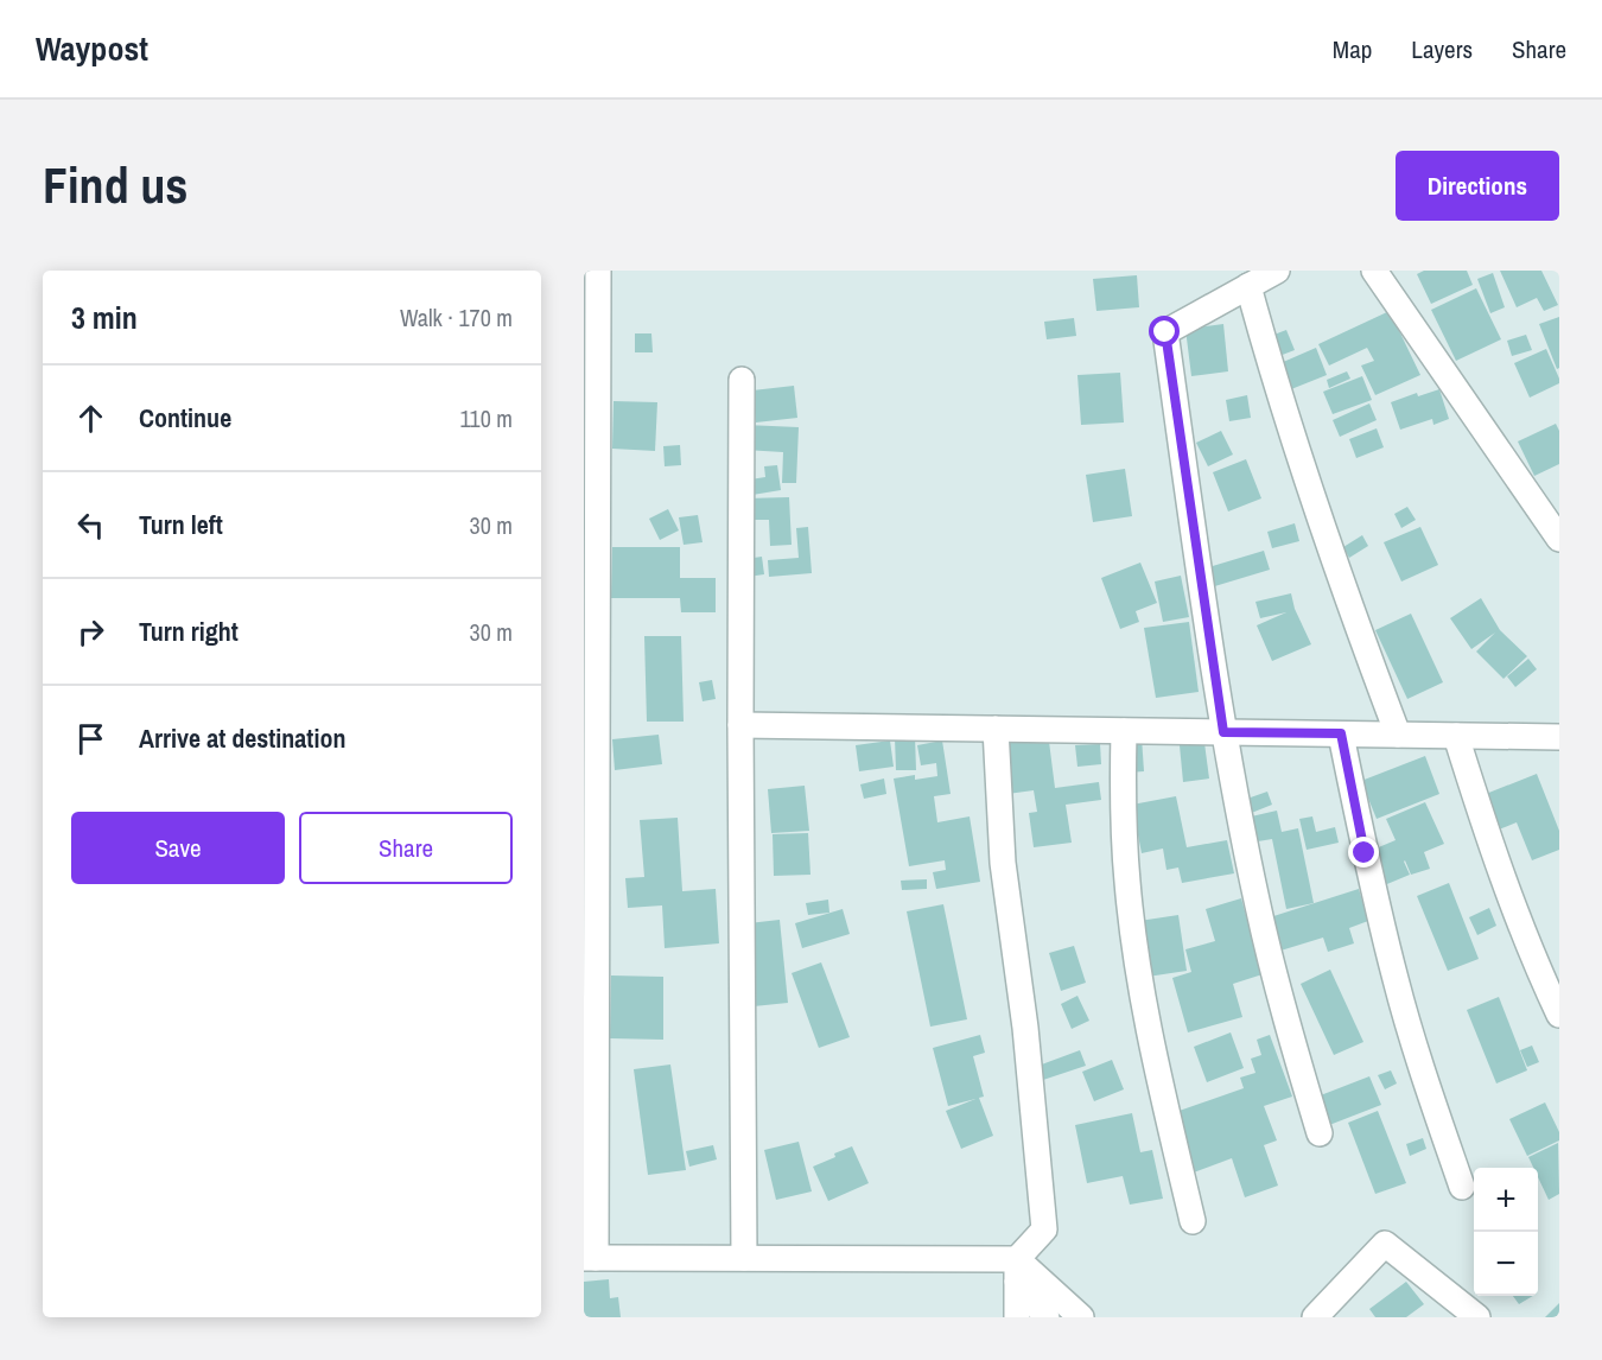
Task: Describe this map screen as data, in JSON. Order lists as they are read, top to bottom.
{
  "page": {
    "header": "Waypost",
    "nav": ["Map", "Layers", "Share"],
    "buttons": [
      "Directions",
      ["Save", "Share"]
    ],
    "title": "Find us",
    "heading": ["3 min", "Walk · 170 m"],
    "list": [
      ["Continue", "110 m"],
      ["Turn left", "30 m"],
      ["Turn right", "30 m"],
      "Arrive at destination"
    ],
    "map_buttons": ["+", "−"]
  }
}
